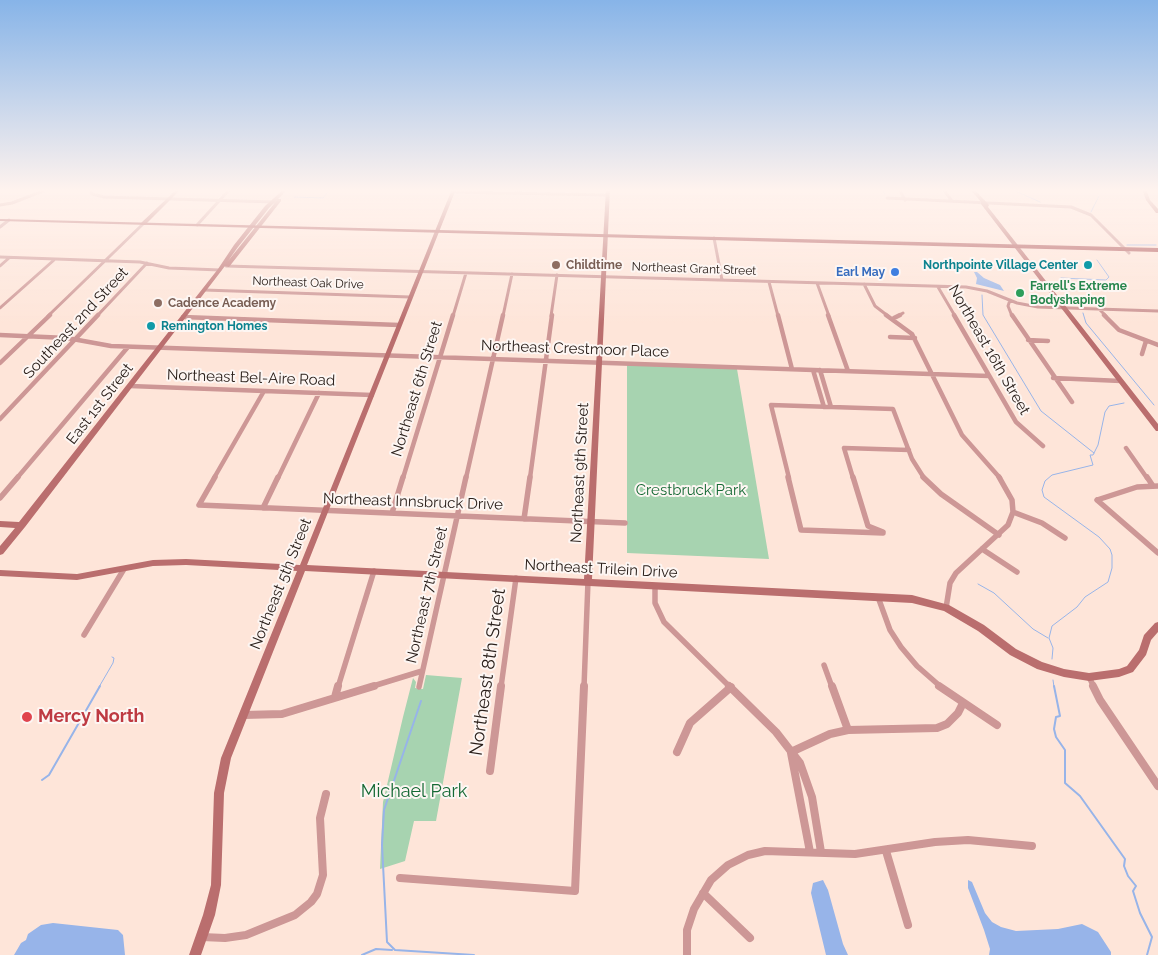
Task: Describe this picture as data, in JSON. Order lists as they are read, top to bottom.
{
  "streets": {
    "street": [
      "Northeast Grant Street",
      "Northeast Oak Drive",
      "Southeast 2nd Street",
      "Northeast Crestmoor Place",
      "Northeast 16th Street",
      "Northeast Bel-Aire Road",
      "Northeast 6th Street",
      "East 1st Street",
      "Northeast 9th Street",
      "Northeast Innsbruck Drive",
      "Northeast Trilein Drive",
      "Northeast 5th Street",
      "Northeast 7th Street",
      "Northeast 8th Street"
    ]
  },
  "crossings": [
    ["Northeast Grant Street", "Northeast 16th Street"],
    ["Northeast Grant Street", "Northeast 6th Street"],
    ["Northeast Grant Street", "East 1st Street"],
    ["Northeast Grant Street", "Northeast 9th Street"],
    ["Northeast Grant Street", "Northeast 5th Street"],
    ["Northeast Grant Street", "Northeast 7th Street"],
    ["Northeast Oak Drive", "East 1st Street"],
    ["Northeast Oak Drive", "Northeast 5th Street"],
    ["Southeast 2nd Street", "Northeast Crestmoor Place"],
    ["Northeast Crestmoor Place", "Northeast 16th Street"],
    ["Northeast Crestmoor Place", "Northeast 6th Street"],
    ["Northeast Crestmoor Place", "East 1st Street"],
    ["Northeast Crestmoor Place", "Northeast 9th Street"],
    ["Northeast Crestmoor Place", "Northeast 5th Street"],
    ["Northeast Crestmoor Place", "Northeast 7th Street"],
    ["Northeast Bel-Aire Road", "East 1st Street"],
    ["Northeast Bel-Aire Road", "Northeast Innsbruck Drive"],
    ["Northeast Bel-Aire Road", "Northeast 5th Street"],
    ["Northeast 6th Street", "Northeast Innsbruck Drive"],
    ["Northeast 9th Street", "Northeast Innsbruck Drive"],
    ["Northeast 9th Street", "Northeast Trilein Drive"],
    ["Northeast Innsbruck Drive", "Northeast 5th Street"],
    ["Northeast Innsbruck Drive", "Northeast 7th Street"],
    ["Northeast Trilein Drive", "Northeast 5th Street"],
    ["Northeast Trilein Drive", "Northeast 7th Street"],
    ["Northeast Trilein Drive", "Northeast 8th Street"]
  ],
  "parks": ["Crestbruck Park", "Michael Park"],
  "places": [
    "Childtime",
    "Northpointe Village Center",
    "Earl May",
    "Farrell's Extreme Bodyshaping",
    "Cadence Academy",
    "Remington Homes",
    "Mercy North"
  ]
}
